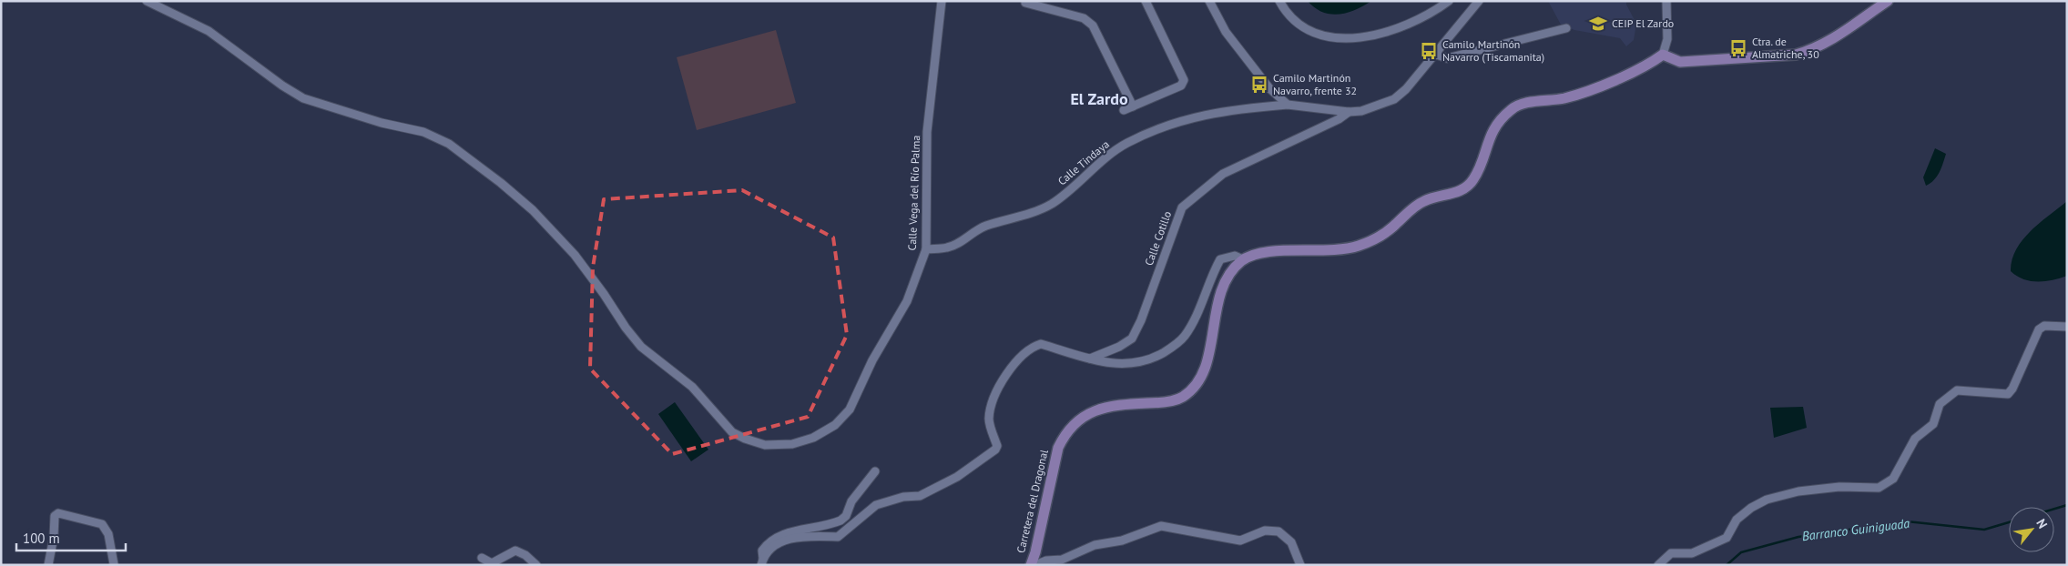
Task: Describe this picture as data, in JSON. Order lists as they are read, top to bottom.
{
  "streets": {
    "main road": ["Carretera del Dragonal"],
    "street": ["Calle Tindaya", "Calle Vega del Río Palma", "Calle Cotillo"]
  },
  "crossings": [
    ["Calle Tindaya", "Calle Vega del Río Palma"],
    ["Calle Tindaya", "Calle Cotillo"]
  ],
  "districts": ["El Zardo"],
  "water": ["Barranco Guiniguada"],
  "places": {
    "school or university": ["CEIP El Zardo"],
    "bus stop": ["Ctra. de Almatriche, 30", "Camilo Martinón Navarro (Tiscamanita)", "Camilo Martinón Navarro, frente 32"]
  },
  "scale_bar": "100 m",
  "north": "top right"
}
